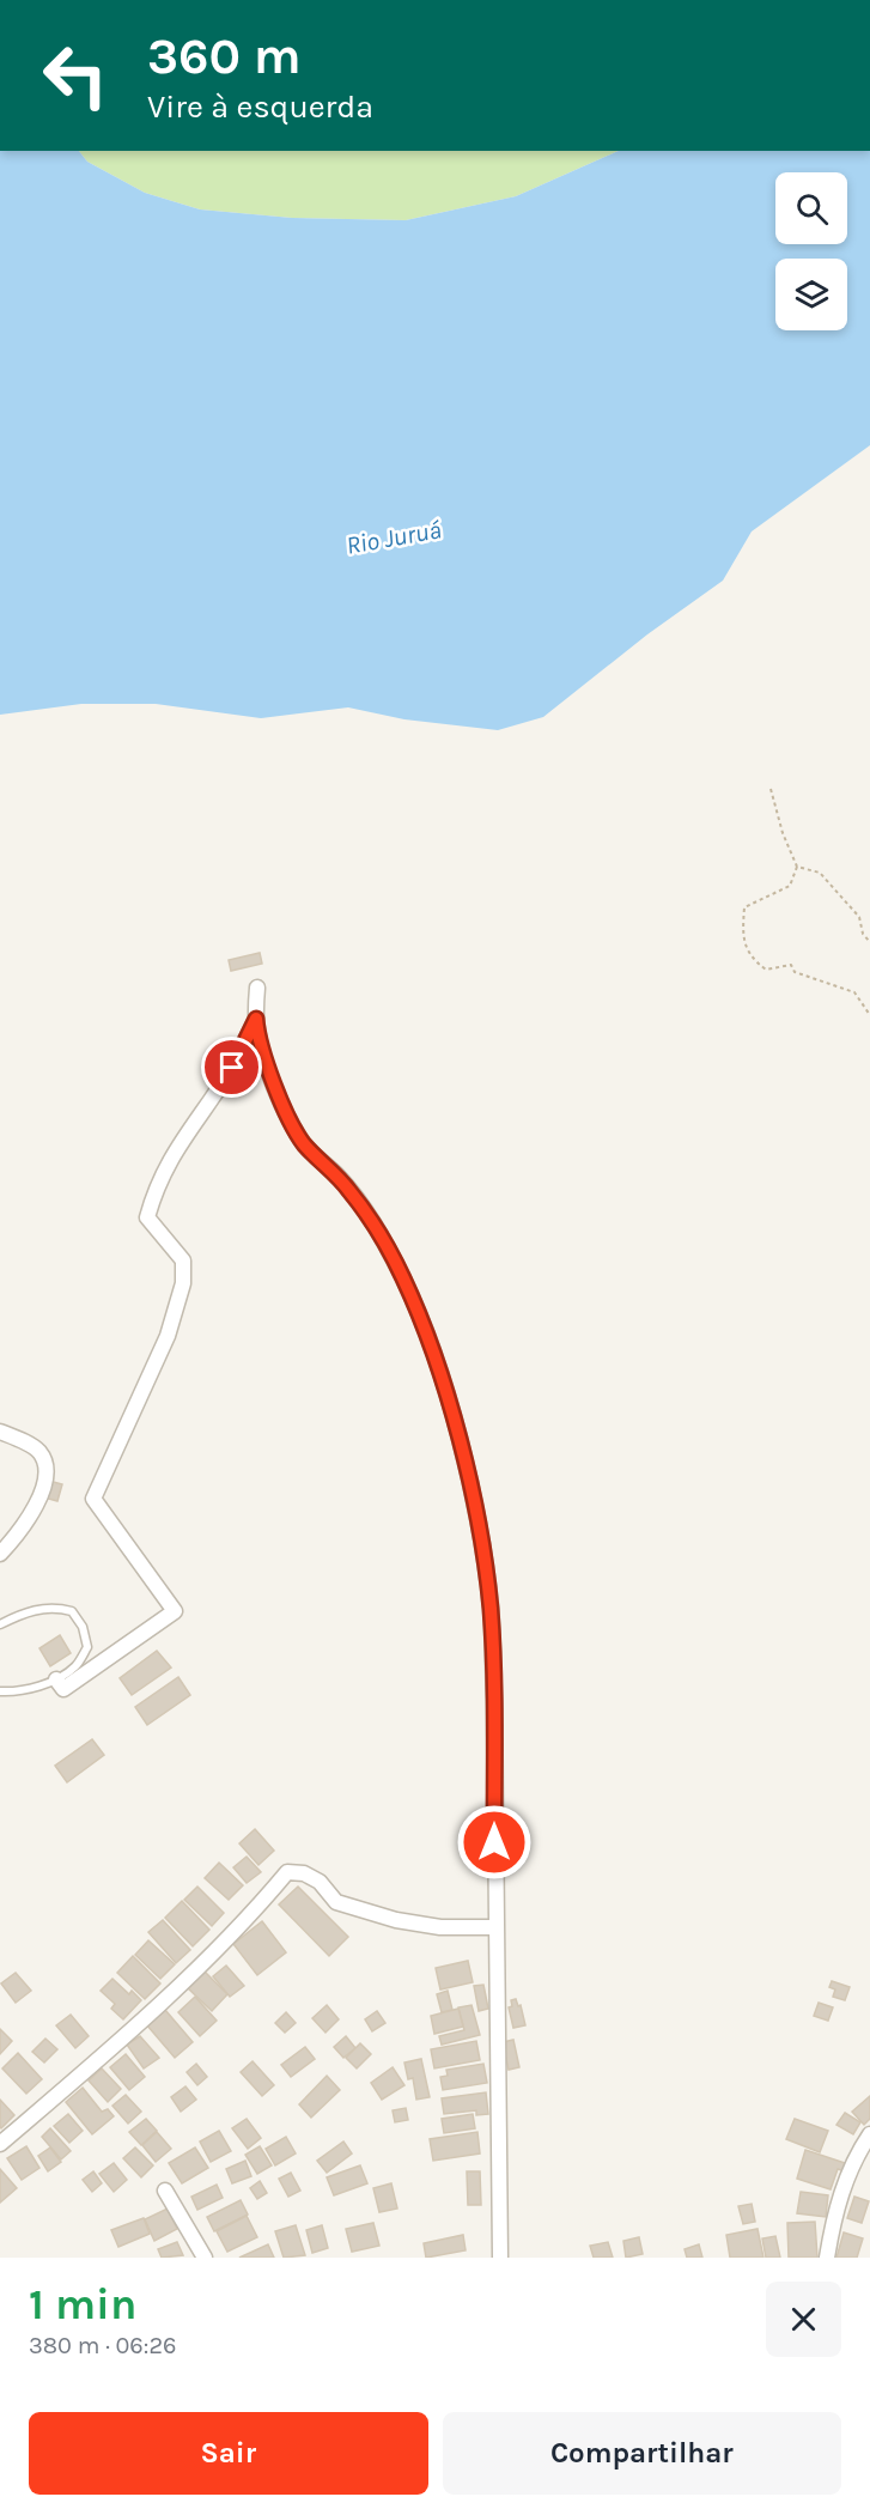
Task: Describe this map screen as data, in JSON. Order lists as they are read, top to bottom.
{
  "water": ["Rio Juruá"],
  "page": {
    "turn": ["360 m", "Vire à esquerda"],
    "heading": ["1 min", "380 m · 06:26"],
    "buttons": ["Sair", "Compartilhar"]
  }
}
